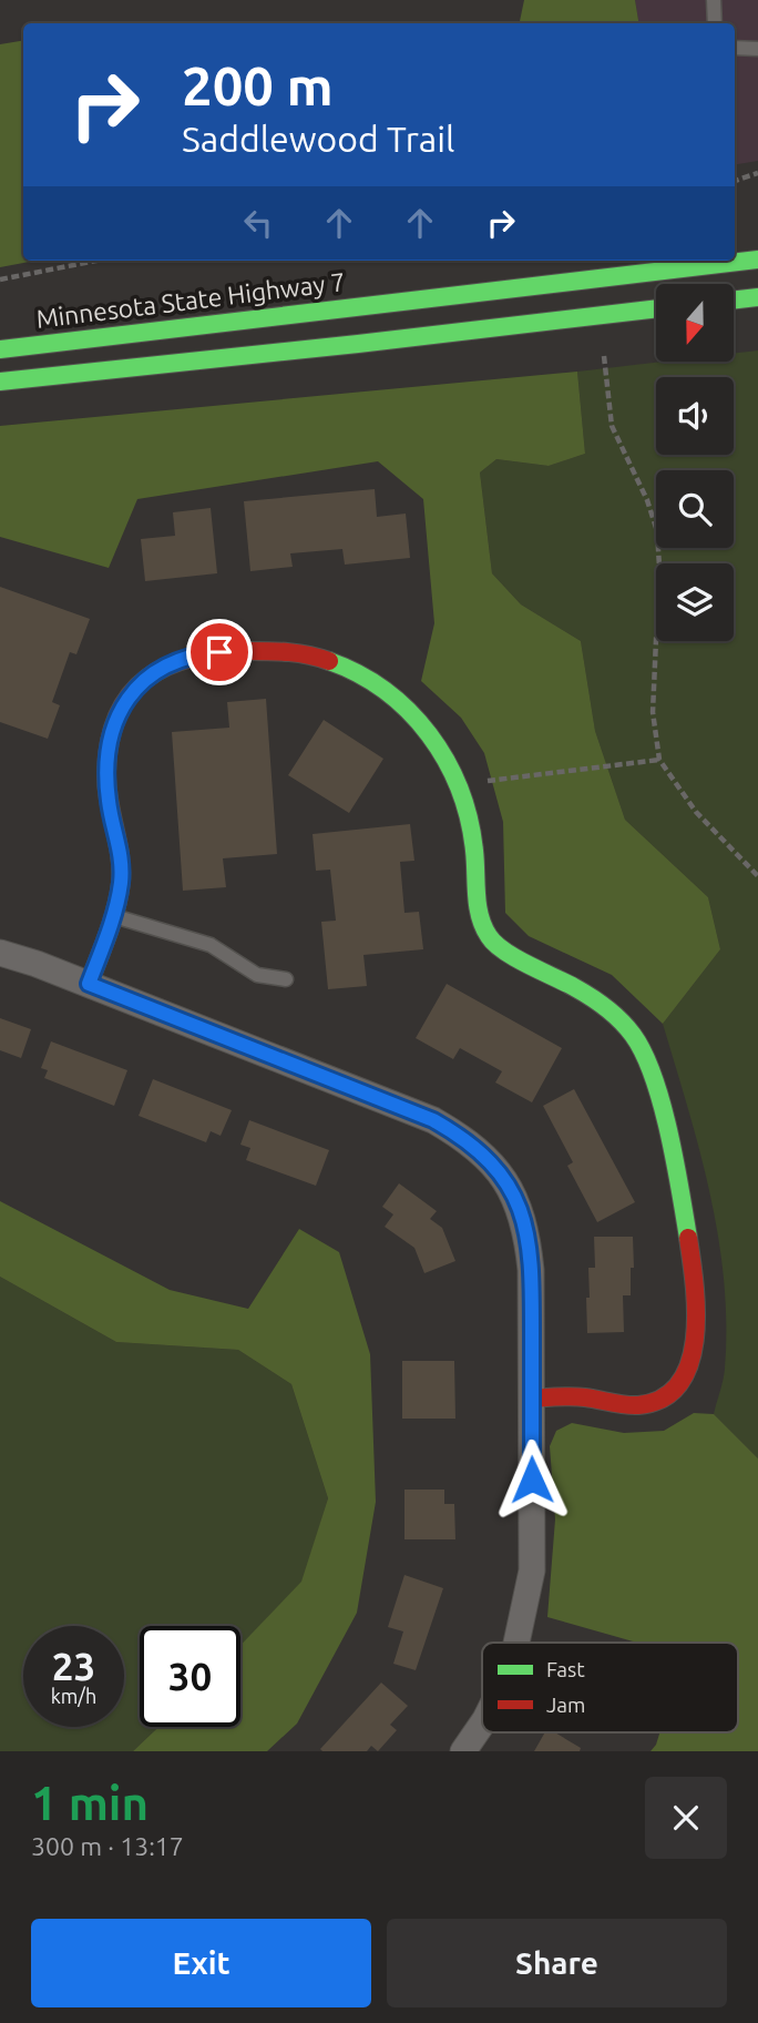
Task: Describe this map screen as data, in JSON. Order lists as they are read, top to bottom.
{
  "streets": {
    "street": ["Minnesota State Highway 7"]
  },
  "legend": ["Fast", "Jam"],
  "north": "bottom",
  "page": {
    "turn": ["200 m", "Saddlewood Trail"],
    "speed": "23 km/h",
    "limit": "30",
    "heading": ["1 min", "300 m · 13:17"],
    "buttons": ["Exit", "Share"]
  }
}
